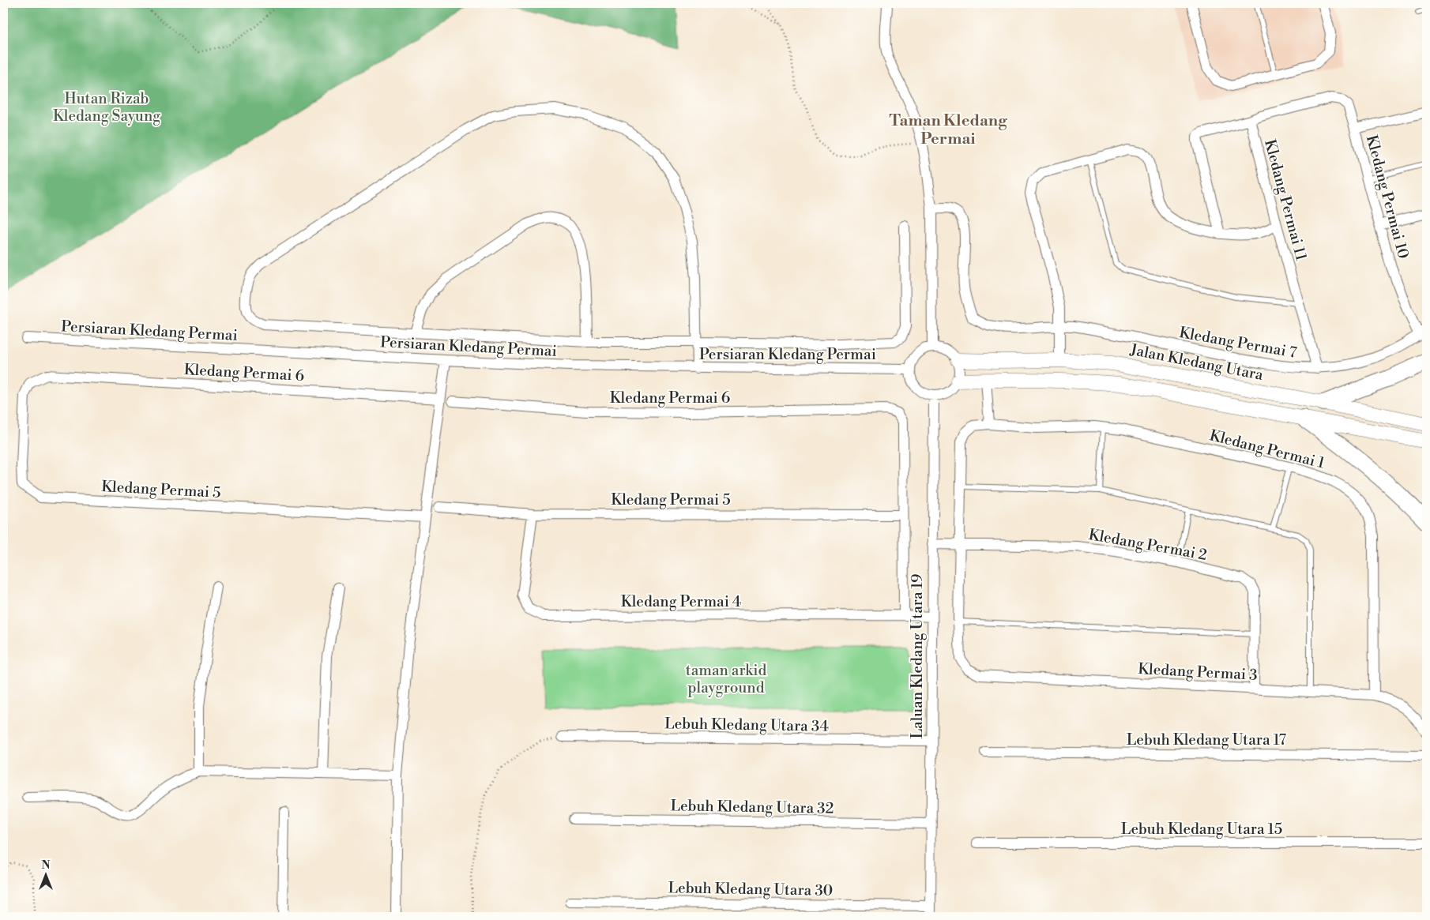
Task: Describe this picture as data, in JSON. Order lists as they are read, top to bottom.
{
  "streets": {
    "main road": ["Jalan Kledang Utara"],
    "street": [
      "Kledang Permai 10",
      "Kledang Permai 11",
      "Persiaran Kledang Permai",
      "Kledang Permai 7",
      "Kledang Permai 6",
      "Kledang Permai 1",
      "Kledang Permai 5",
      "Kledang Permai 2",
      "Kledang Permai 4",
      "Laluan Kledang Utara 19",
      "Kledang Permai 3",
      "Lebuh Kledang Utara 34",
      "Lebuh Kledang Utara 17",
      "Lebuh Kledang Utara 32",
      "Lebuh Kledang Utara 15",
      "Lebuh Kledang Utara 30"
    ]
  },
  "crossings": [
    ["Kledang Permai 10", "Kledang Permai 11"],
    ["Kledang Permai 10", "Kledang Permai 7"],
    ["Kledang Permai 11", "Kledang Permai 7"],
    ["Persiaran Kledang Permai", "Jalan Kledang Utara"],
    ["Persiaran Kledang Permai", "Laluan Kledang Utara 19"],
    ["Jalan Kledang Utara", "Laluan Kledang Utara 19"],
    ["Kledang Permai 6", "Kledang Permai 5"],
    ["Kledang Permai 1", "Kledang Permai 2"],
    ["Kledang Permai 1", "Kledang Permai 3"],
    ["Kledang Permai 5", "Kledang Permai 4"],
    ["Kledang Permai 2", "Laluan Kledang Utara 19"],
    ["Kledang Permai 2", "Kledang Permai 3"],
    ["Kledang Permai 4", "Laluan Kledang Utara 19"],
    ["Laluan Kledang Utara 19", "Lebuh Kledang Utara 34"],
    ["Laluan Kledang Utara 19", "Lebuh Kledang Utara 32"],
    ["Laluan Kledang Utara 19", "Lebuh Kledang Utara 30"]
  ],
  "districts": ["Taman Kledang Permai"],
  "parks": ["Hutan Rizab Kledang Sayung", "taman arkid playground"],
  "north": "top"
}
